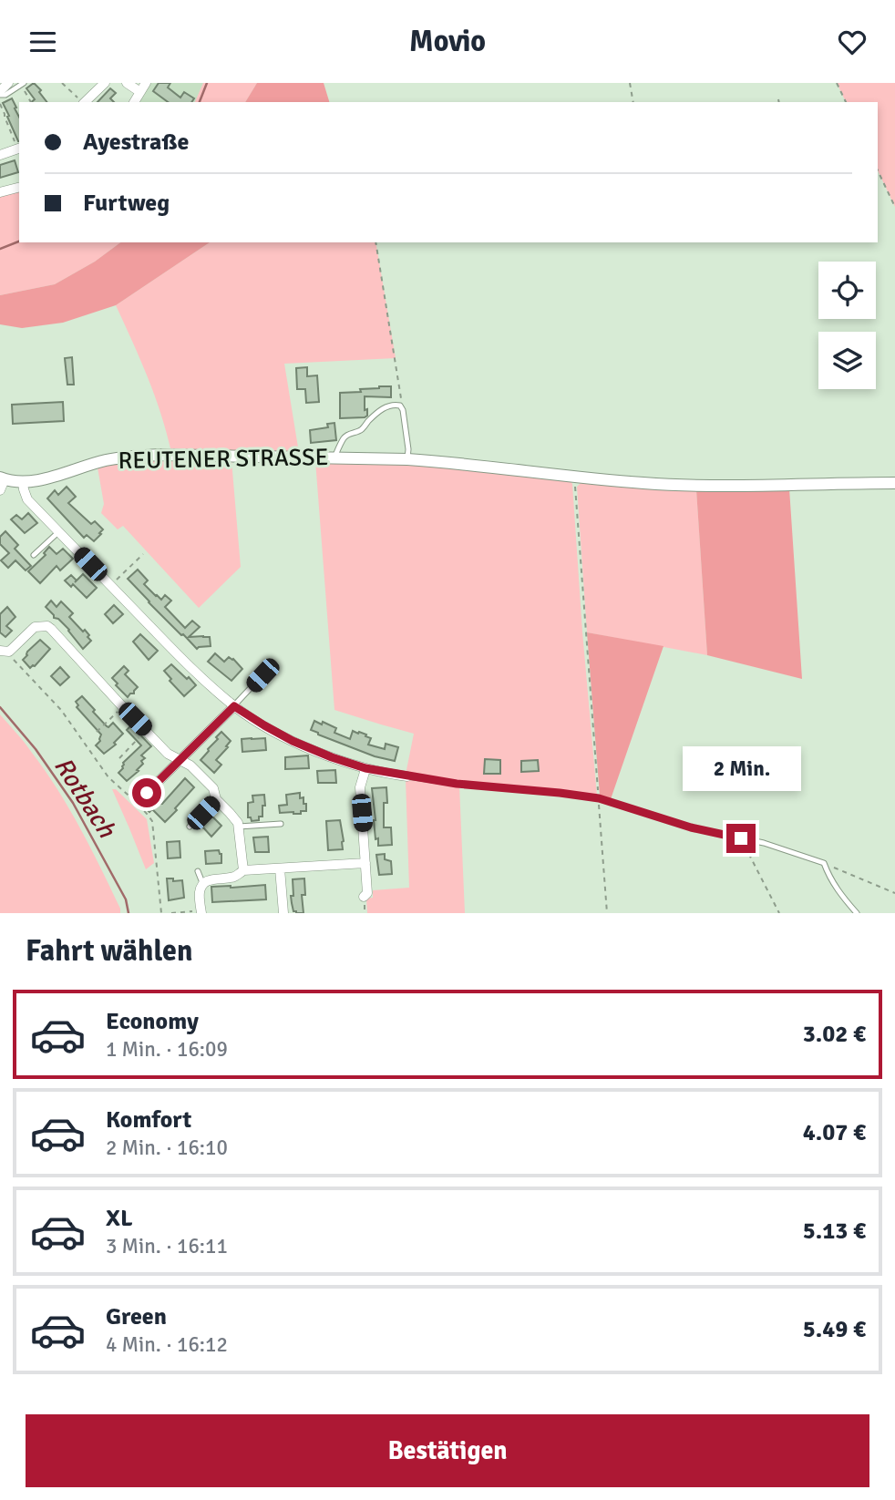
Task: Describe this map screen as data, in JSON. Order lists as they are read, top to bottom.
{
  "streets": {
    "street": ["REUTENER STRASSE"]
  },
  "water": ["Rotbach"],
  "page": {
    "header": "Movio",
    "banner": ["Ayestraße", "Furtweg"],
    "bubble": "2 Min.",
    "heading": "Fahrt wählen",
    "list": [
      {
        "name": "Economy",
        "note": "1 Min. · 16:09",
        "value": "3.02 €"
      },
      {
        "name": "Komfort",
        "note": "2 Min. · 16:10",
        "value": "4.07 €"
      },
      {
        "name": "XL",
        "note": "3 Min. · 16:11",
        "value": "5.13 €"
      },
      {
        "name": "Green",
        "note": "4 Min. · 16:12",
        "value": "5.49 €"
      }
    ],
    "buttons": "Bestätigen"
  }
}
